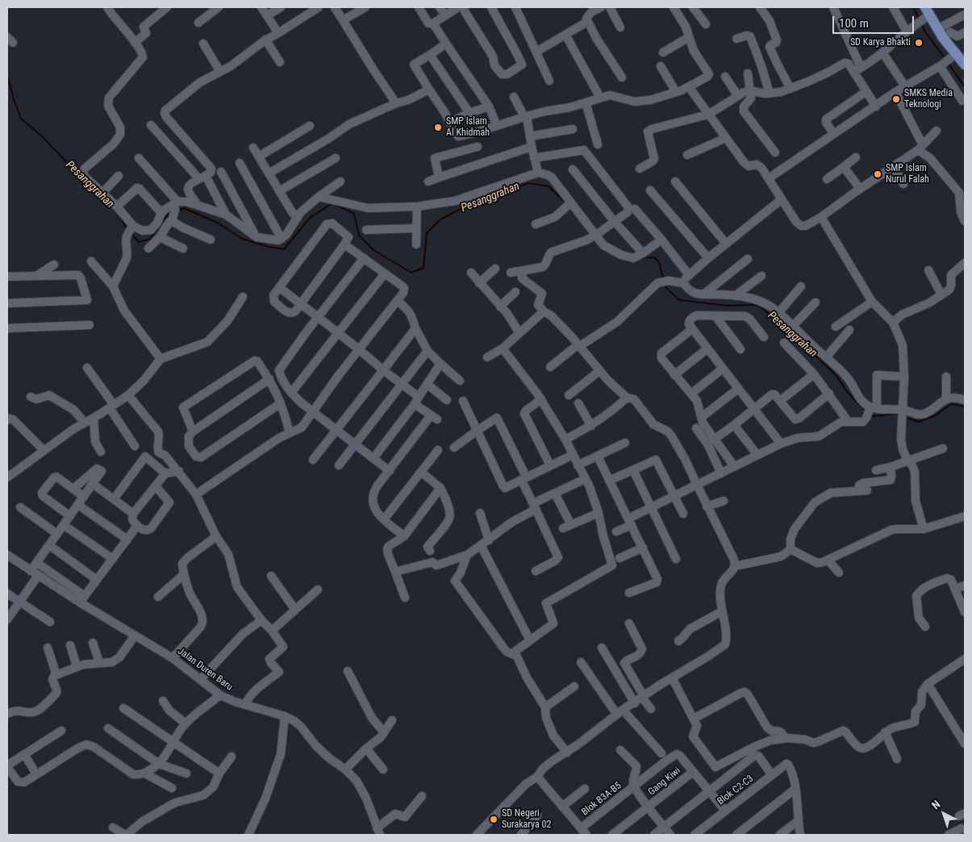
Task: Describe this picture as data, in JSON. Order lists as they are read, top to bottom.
{
  "streets": {
    "street": [
      "Jalan Duren Baru",
      "Gang Kiwi",
      "Blok C2-C3",
      "Blok B3A-B5"
    ]
  },
  "crossings": [
    ["Gang Kiwi", "Blok B3A-B5"]
  ],
  "water": ["Pesanggrahan"],
  "places": [
    "SD Karya Bhakti",
    "SMKS Media Teknologi",
    "SMP Islam Al Khidmah",
    "SMP Islam Nurul Falah",
    "SD Negeri Surakarya 02"
  ],
  "scale_bar": "100 m",
  "north": "top left"
}
